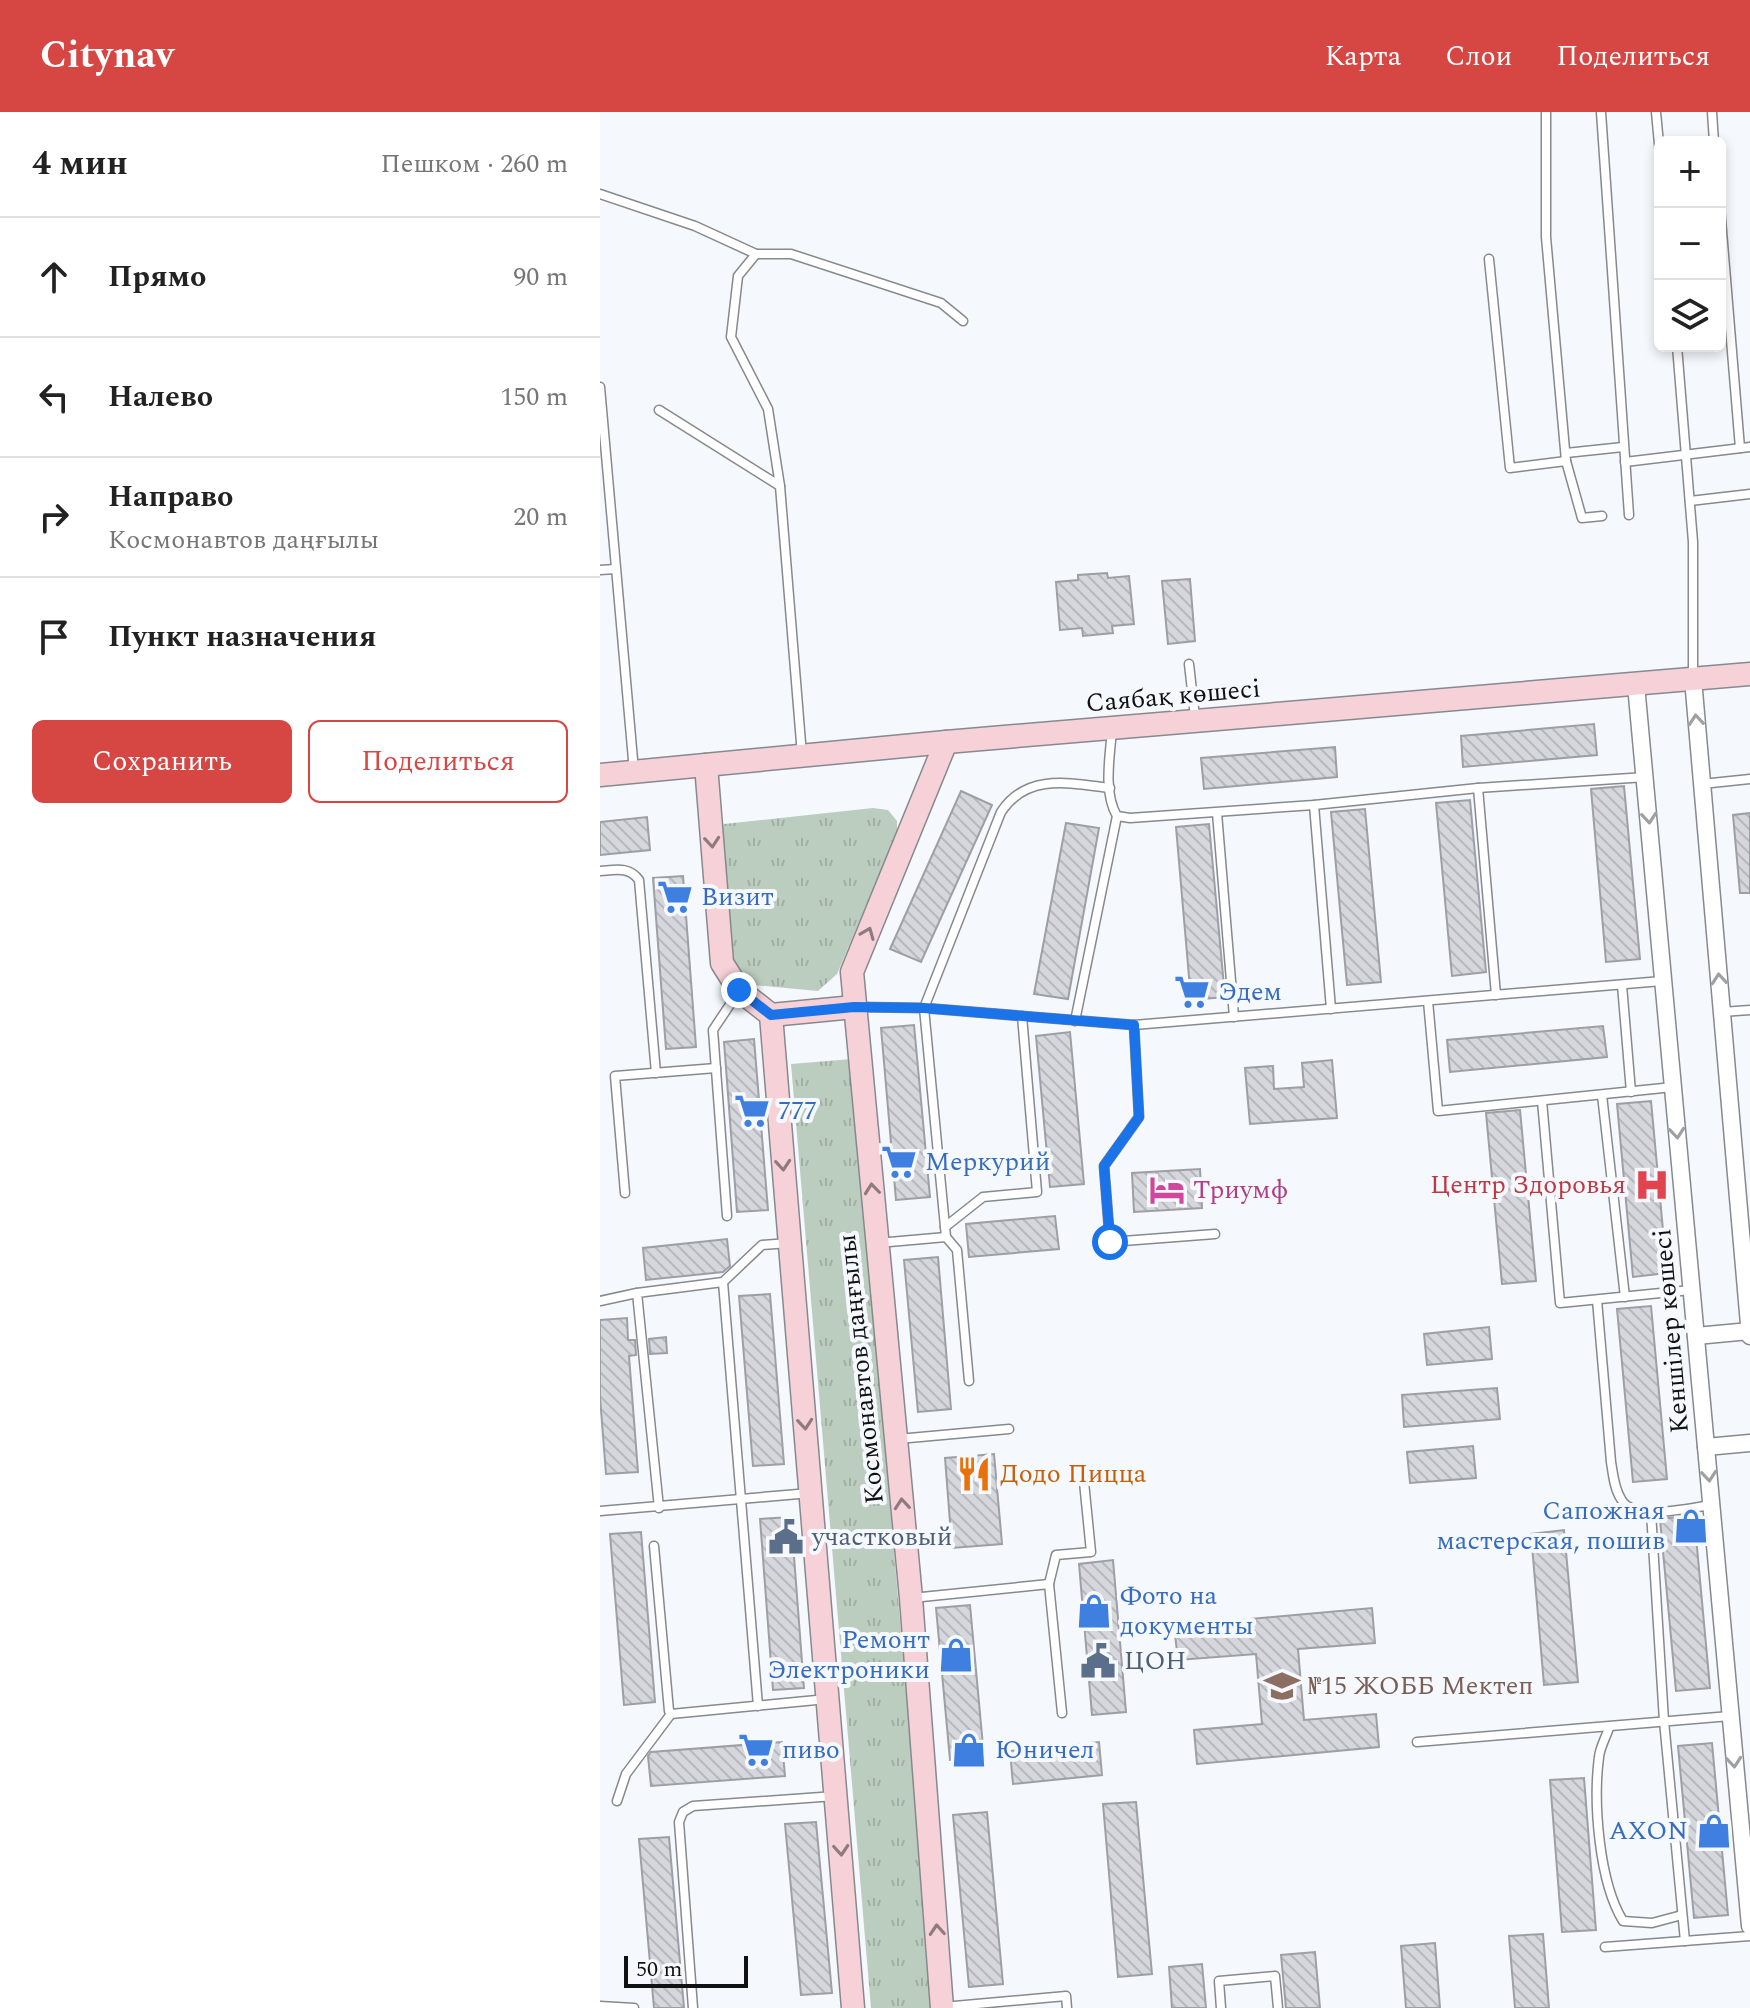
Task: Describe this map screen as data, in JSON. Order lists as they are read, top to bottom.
{
  "streets": {
    "street": ["Саябақ көшесі", "Кеншілер көшесі", "Космонавтов даңғылы"]
  },
  "crossings": [
    ["Саябақ көшесі", "Кеншілер көшесі"],
    ["Саябақ көшесі", "Космонавтов даңғылы"]
  ],
  "places": {
    "supermarket": [
      "Визит",
      "Эдем",
      "777",
      "Меркурий",
      "пиво"
    ],
    "hospital": ["Центр Здоровья"],
    "hotel": ["Триумф"],
    "restaurant": ["Додо Пицца"],
    "shop": [
      "Сапожная мастерская, пошив",
      "Фото на документы",
      "Ремонт Электроники",
      "Юничел",
      "AXON"
    ],
    "public building": ["участковый", "ЦОН"],
    "school or university": ["№15 ЖОББ Мектеп"]
  },
  "scale_bar": "50 m",
  "page": {
    "header": "Citynav",
    "nav": ["Карта", "Слои", "Поделиться"],
    "heading": ["4 мин", "Пешком · 260 m"],
    "map_buttons": ["+", "−"],
    "list": [
      ["Прямо", "90 m"],
      ["Налево", "150 m"],
      ["Направо", "Космонавтов даңғылы", "20 m"],
      "Пункт назначения"
    ],
    "buttons": ["Сохранить", "Поделиться"],
    "scale": "50 m"
  }
}
